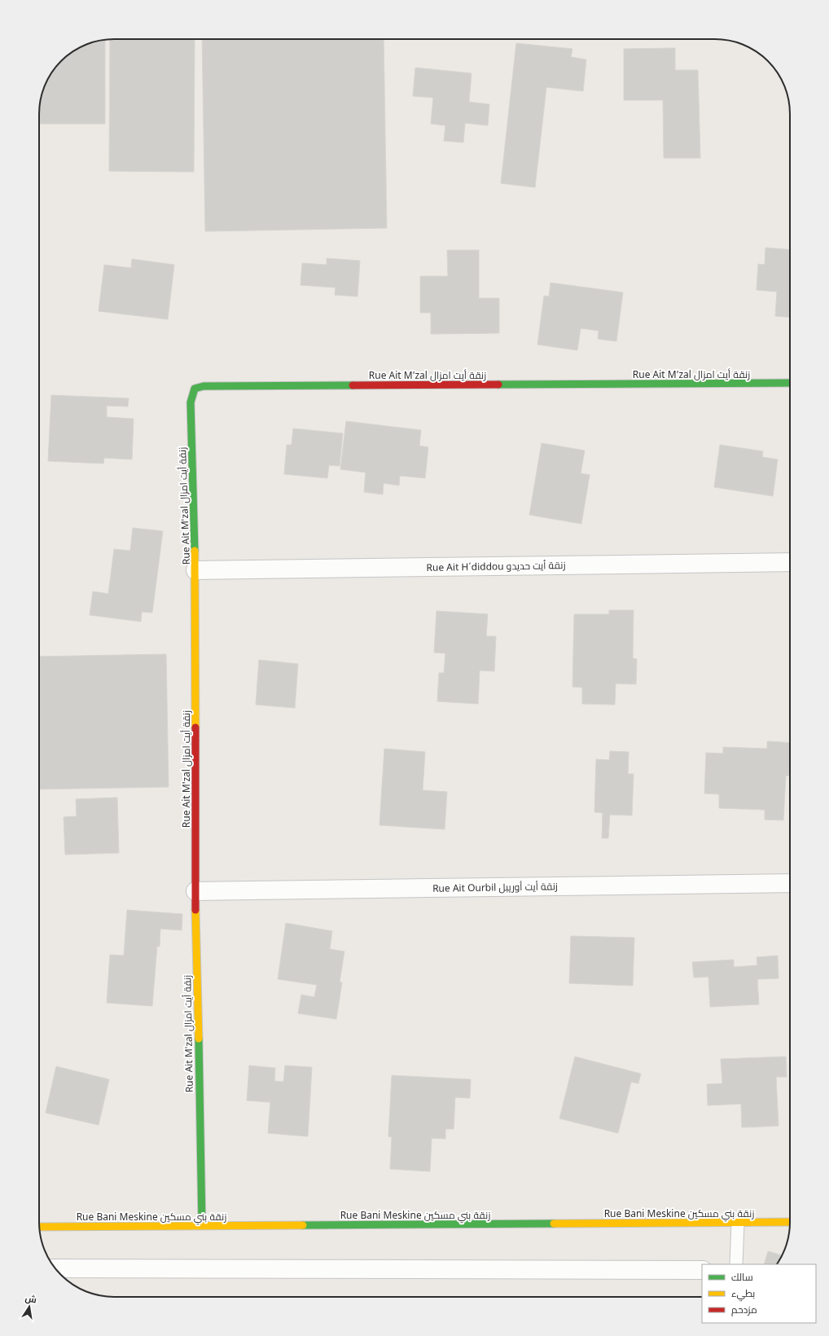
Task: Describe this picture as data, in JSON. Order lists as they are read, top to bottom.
{
  "streets": {
    "street": [
      "Rue Ait M'zal زنقة أيت امزال",
      "Rue Ait H´diddou زنقة أيت حديدو",
      "Rue Ait Ourbil زنقة أيت أوريبل",
      "Rue Bani Meskine زنقة بني مسكين"
    ]
  },
  "crossings": [
    ["Rue Ait M'zal زنقة أيت امزال", "Rue Ait H´diddou زنقة أيت حديدو"],
    ["Rue Ait M'zal زنقة أيت امزال", "Rue Ait Ourbil زنقة أيت أوريبل"],
    ["Rue Ait M'zal زنقة أيت امزال", "Rue Bani Meskine زنقة بني مسكين"]
  ],
  "legend": ["سالك", "بطيء", "مزدحم"],
  "north": "top"
}
